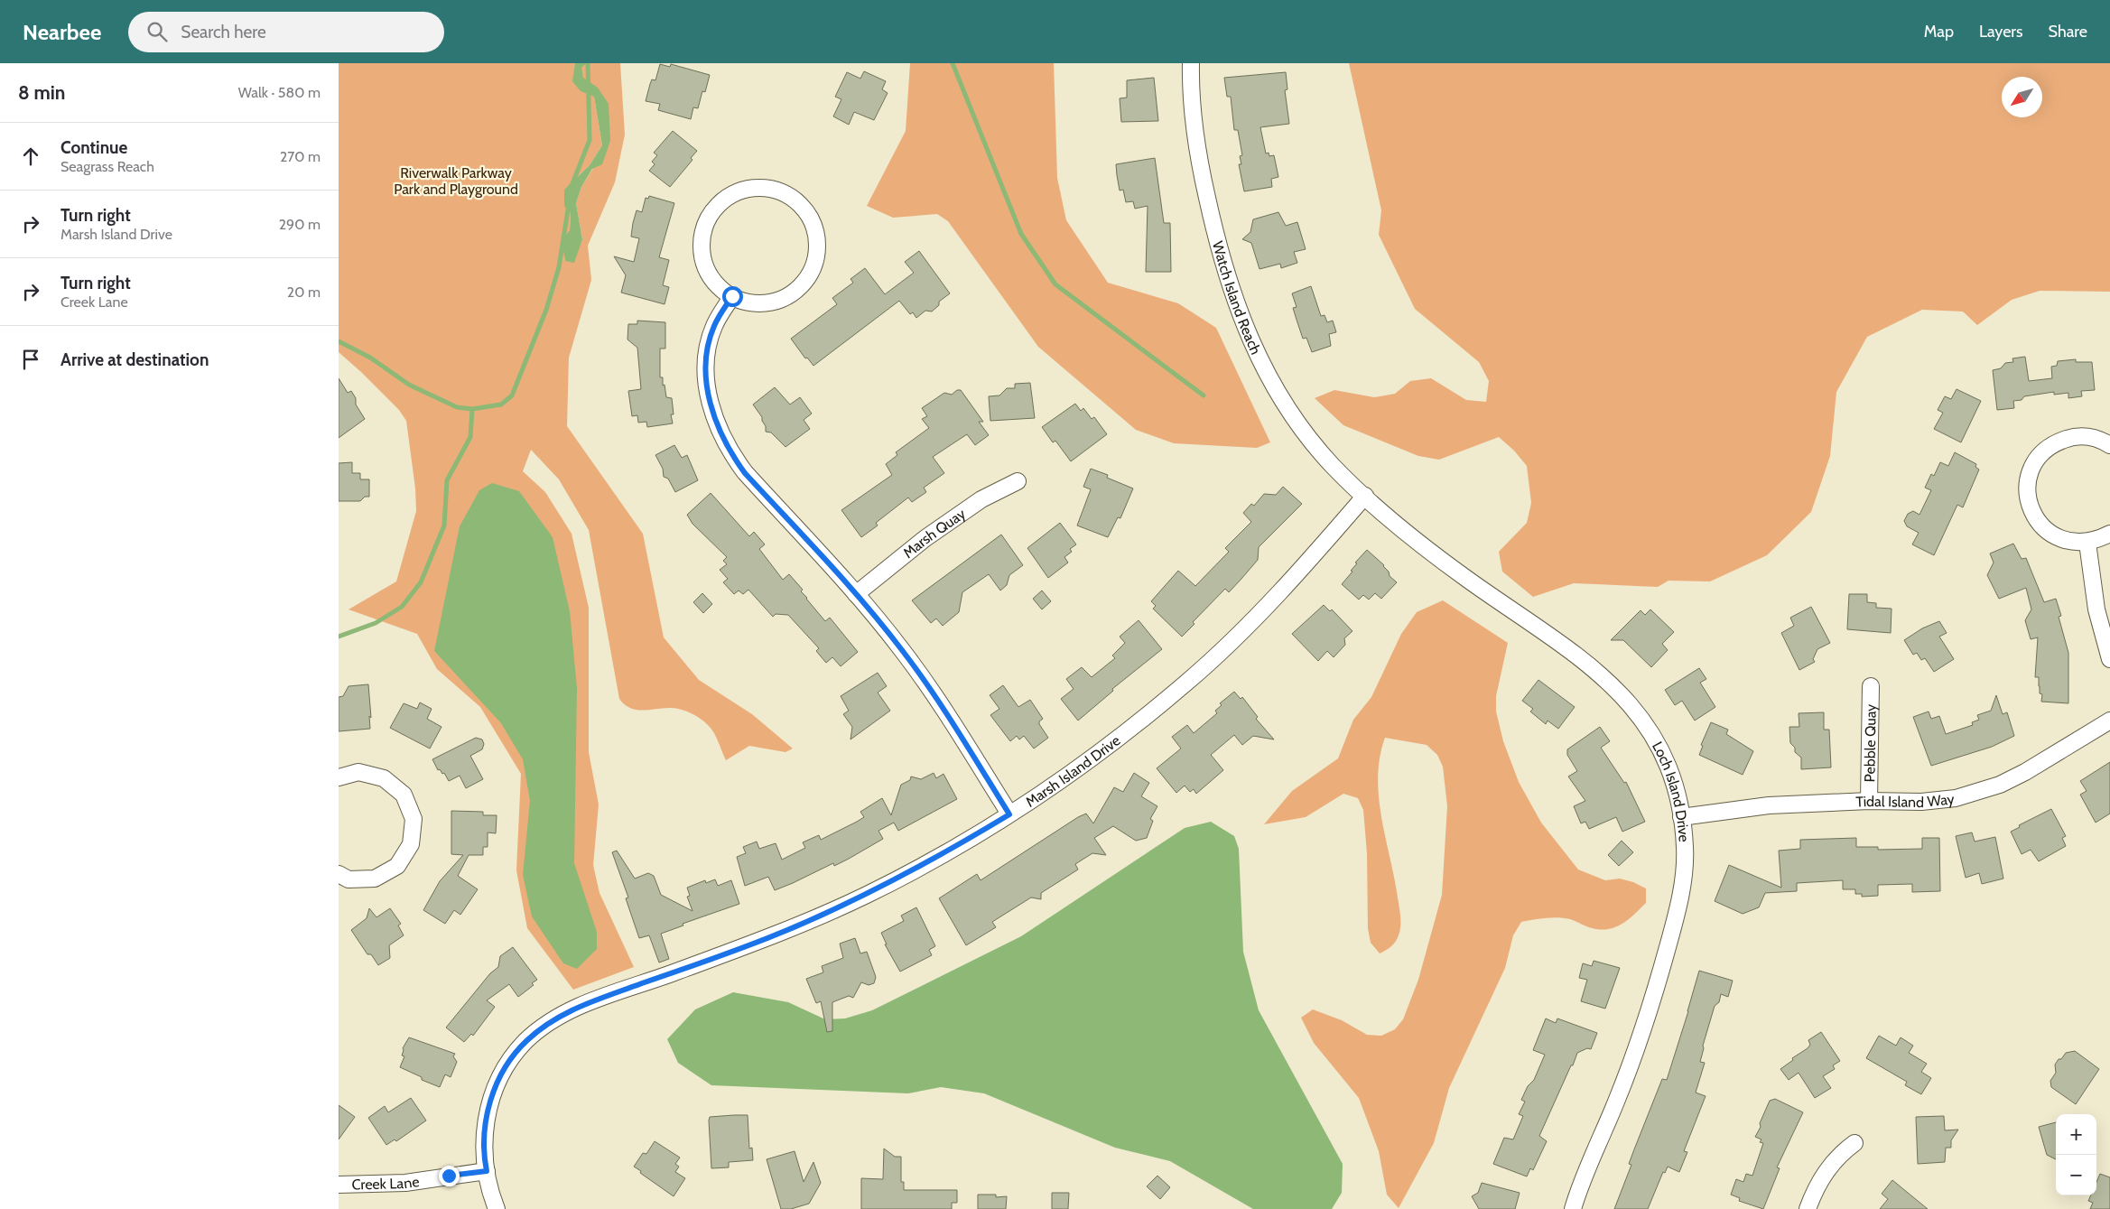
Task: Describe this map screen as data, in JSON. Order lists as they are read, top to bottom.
{
  "streets": {
    "street": [
      "Watch Island Reach",
      "Marsh Quay",
      "Pebble Quay",
      "Marsh Island Drive",
      "Loch Island Drive",
      "Tidal Island Way",
      "Creek Lane"
    ]
  },
  "crossings": [
    ["Watch Island Reach", "Marsh Island Drive"],
    ["Watch Island Reach", "Loch Island Drive"],
    ["Pebble Quay", "Tidal Island Way"],
    ["Marsh Island Drive", "Loch Island Drive"],
    ["Marsh Island Drive", "Creek Lane"],
    ["Loch Island Drive", "Tidal Island Way"]
  ],
  "parks": ["Riverwalk Parkway Park and Playground"],
  "north": "bottom left",
  "page": {
    "header": "Nearbee",
    "search": "Search here",
    "nav": ["Map", "Layers", "Share"],
    "heading": ["8 min", "Walk · 580 m"],
    "list": [
      ["Continue", "Seagrass Reach", "270 m"],
      ["Turn right", "Marsh Island Drive", "290 m"],
      ["Turn right", "Creek Lane", "20 m"],
      "Arrive at destination"
    ],
    "map_buttons": ["+", "−"]
  }
}
